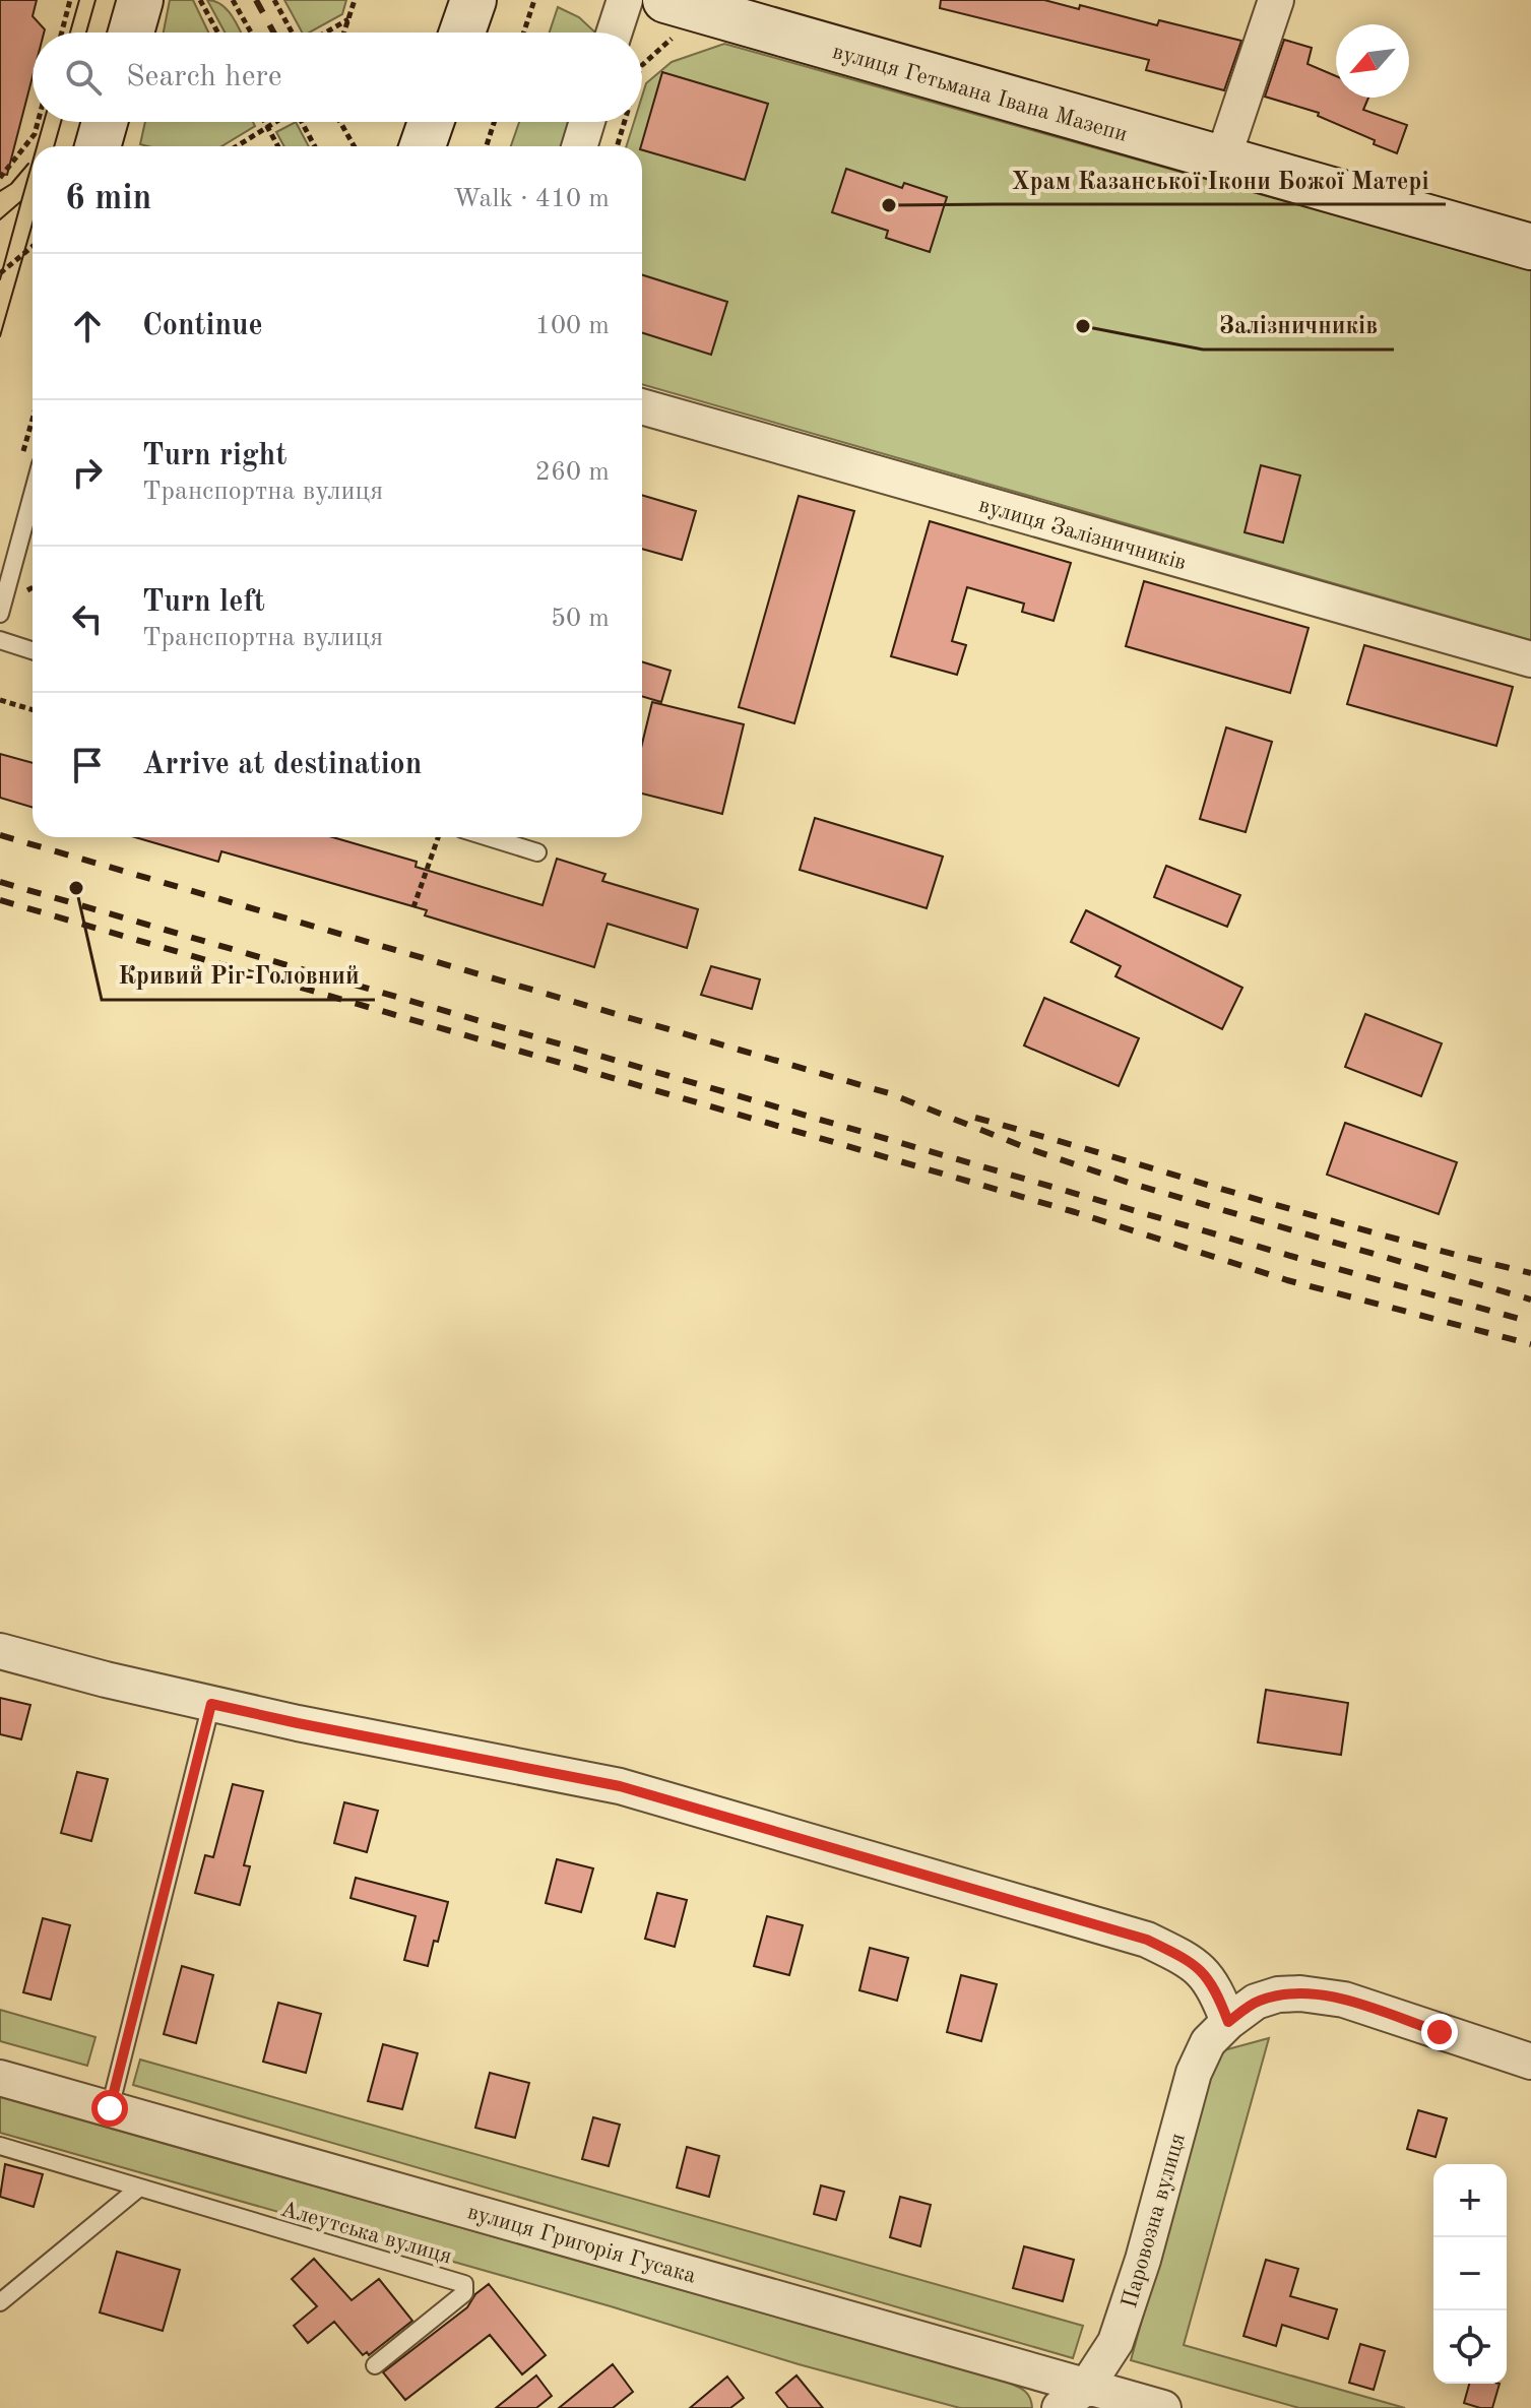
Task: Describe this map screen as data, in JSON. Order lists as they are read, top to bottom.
{
  "streets": {
    "street": [
      "вулиця Гетьмана Івана Мазепи",
      "вулиця Залізничників",
      "Паровозна вулиця",
      "вулиця Григорія Гусака"
    ],
    "lane": ["Алеутська вулиця"]
  },
  "crossings": [
    ["Паровозна вулиця", "вулиця Григорія Гусака"]
  ],
  "places": ["Храм Казанської Ікони Божої Матері", "Залізничників", "Кривий Ріг-Головний"],
  "north": "bottom left",
  "page": {
    "search": "Search here",
    "heading": ["6 min", "Walk · 410 m"],
    "list": [
      ["Continue", "100 m"],
      ["Turn right", "Транспортна вулиця", "260 m"],
      ["Turn left", "Транспортна вулиця", "50 m"],
      "Arrive at destination"
    ],
    "map_buttons": ["+", "−"]
  }
}
